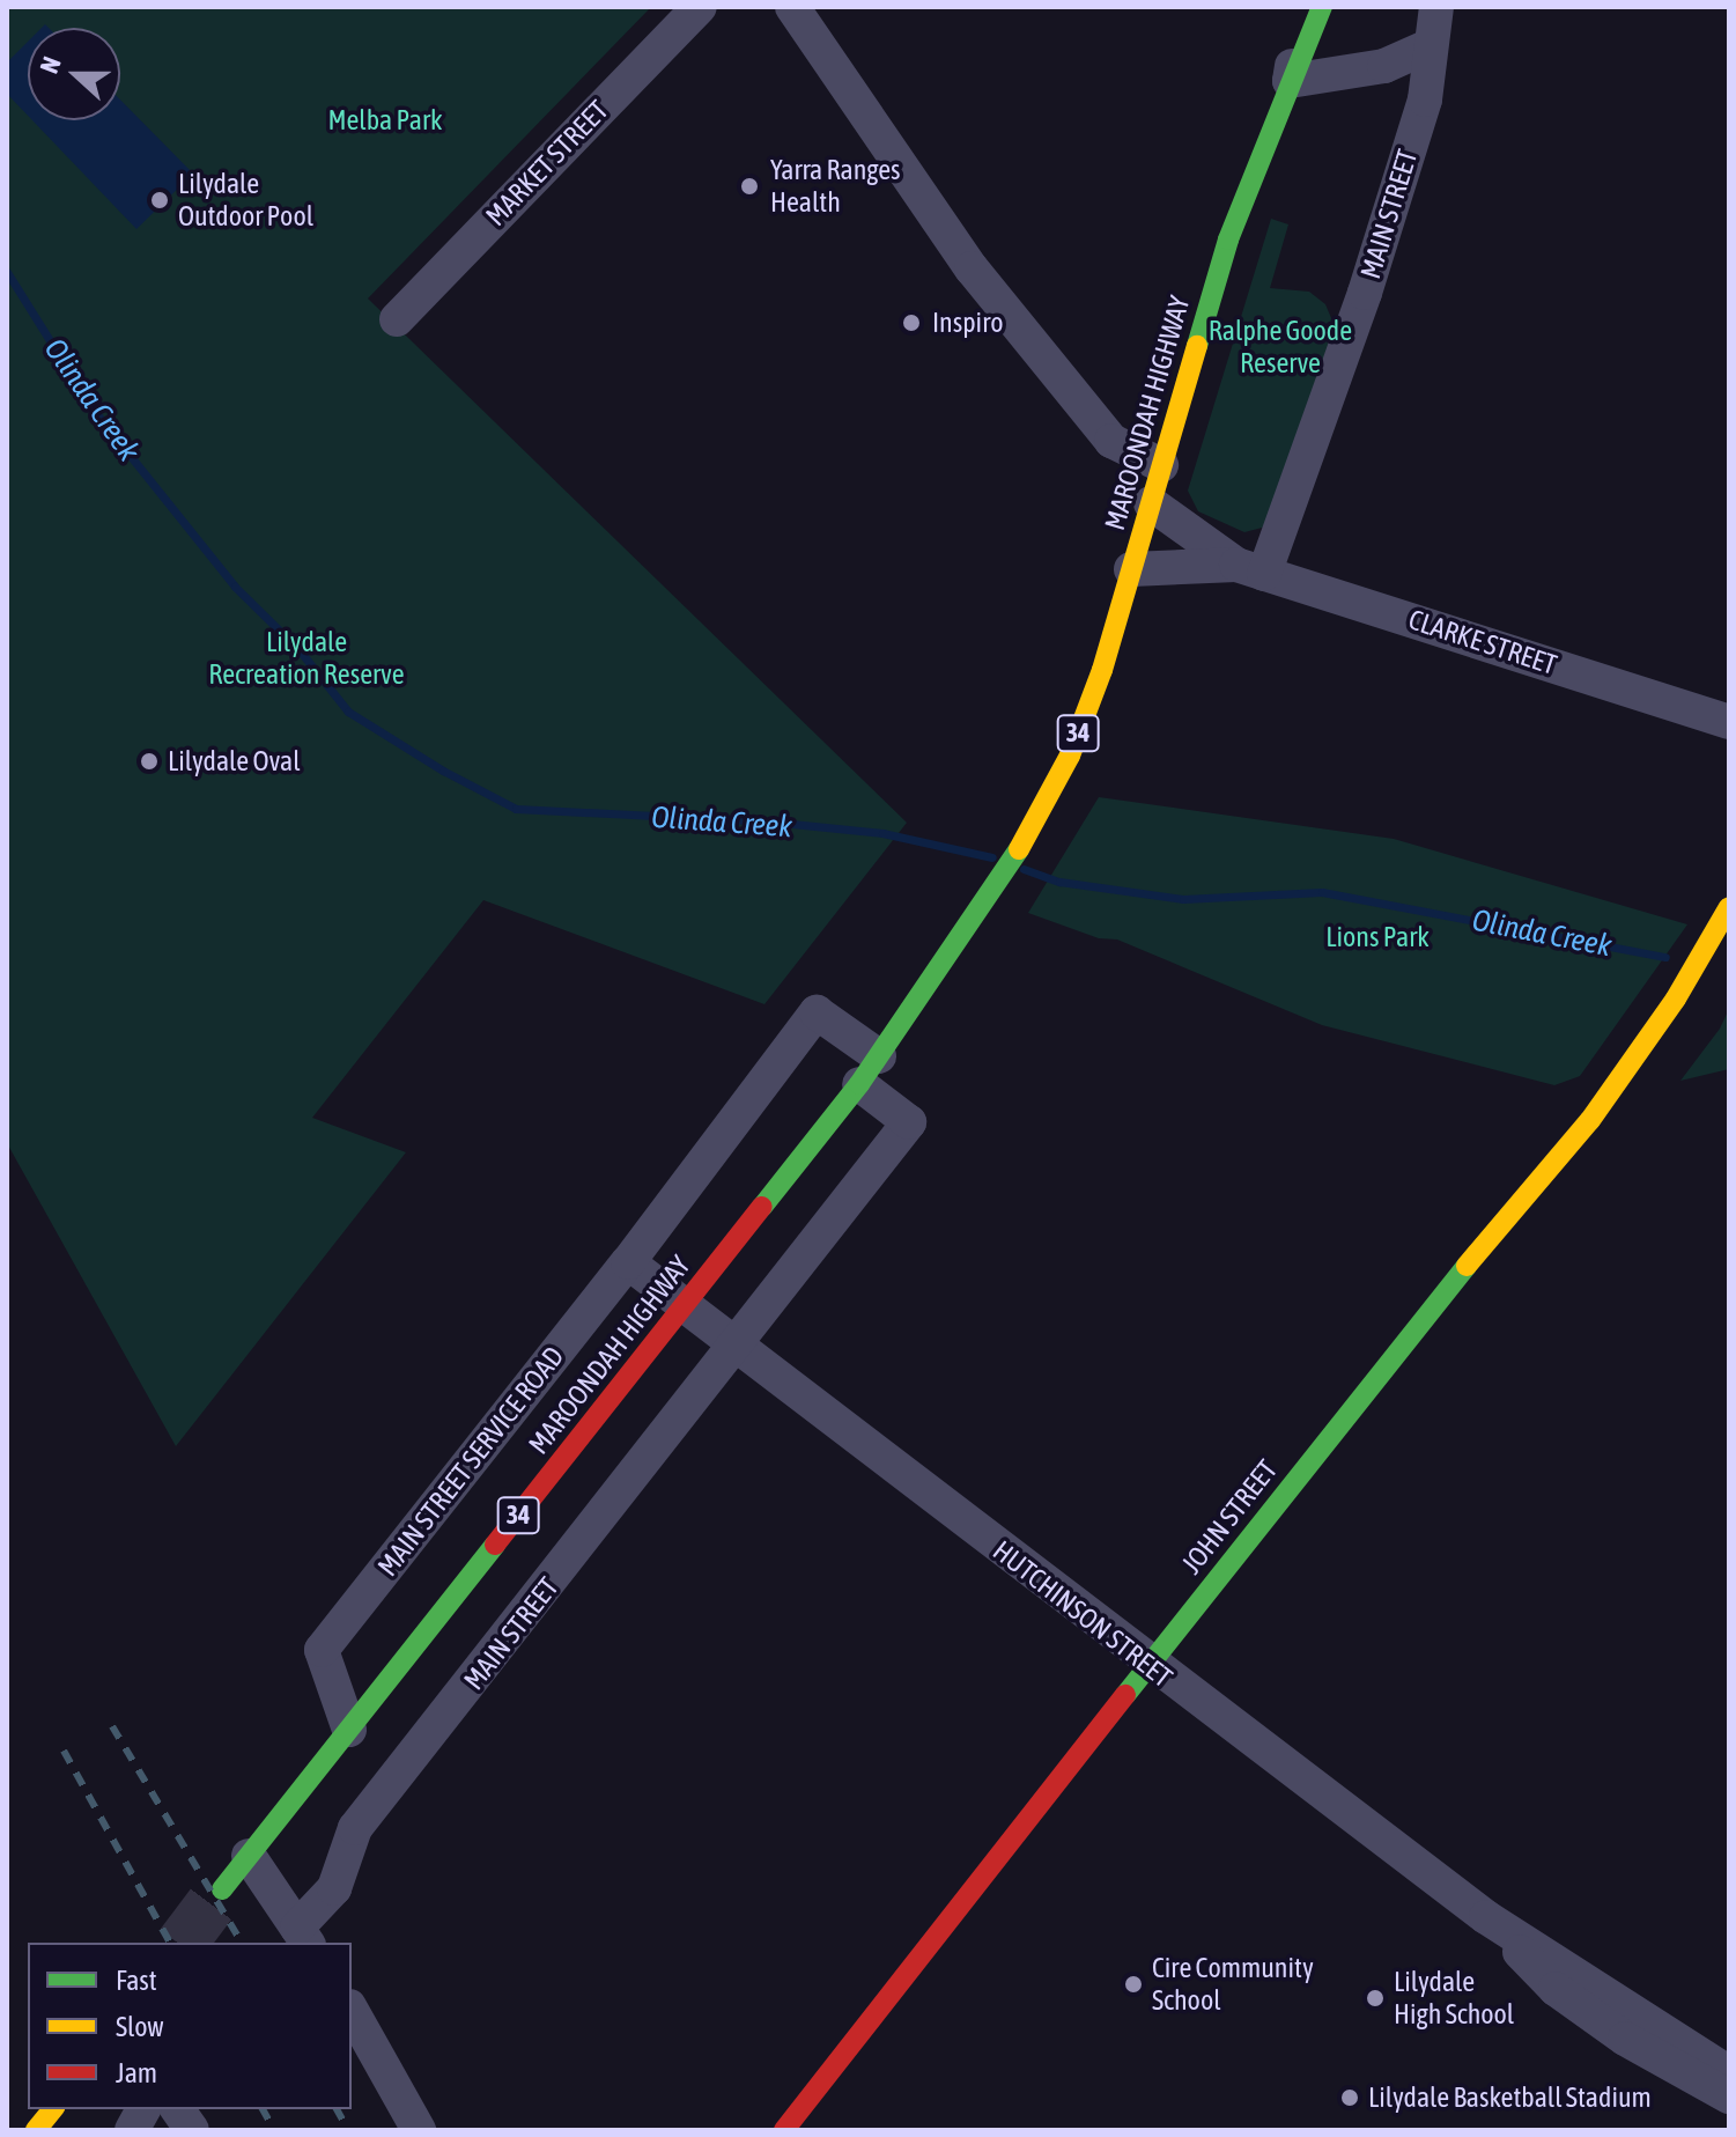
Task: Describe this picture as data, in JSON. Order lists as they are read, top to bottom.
{
  "streets": {
    "main road": ["MAROONDAH HIGHWAY", "34", "JOHN STREET"],
    "street": [
      "MARKET STREET",
      "MAIN STREET",
      "CLARKE STREET",
      "MAIN STREET SERVICE ROAD",
      "HUTCHINSON STREET"
    ]
  },
  "crossings": [
    ["MAIN STREET", "CLARKE STREET"],
    ["MAIN STREET", "HUTCHINSON STREET"],
    ["MAROONDAH HIGHWAY", "CLARKE STREET"],
    ["MAROONDAH HIGHWAY", "MAIN STREET SERVICE ROAD"],
    ["MAROONDAH HIGHWAY", "HUTCHINSON STREET"],
    ["JOHN STREET", "HUTCHINSON STREET"]
  ],
  "water": ["Olinda Creek"],
  "parks": [
    "Melba Park",
    "Ralphe Goode Reserve",
    "Lilydale Recreation Reserve",
    "Lions Park"
  ],
  "places": [
    "Yarra Ranges Health",
    "Lilydale Outdoor Pool",
    "Inspiro",
    "Lilydale Oval",
    "Cire Community School",
    "Lilydale High School",
    "Lilydale Basketball Stadium"
  ],
  "legend": ["Fast", "Slow", "Jam"],
  "north": "left"
}
